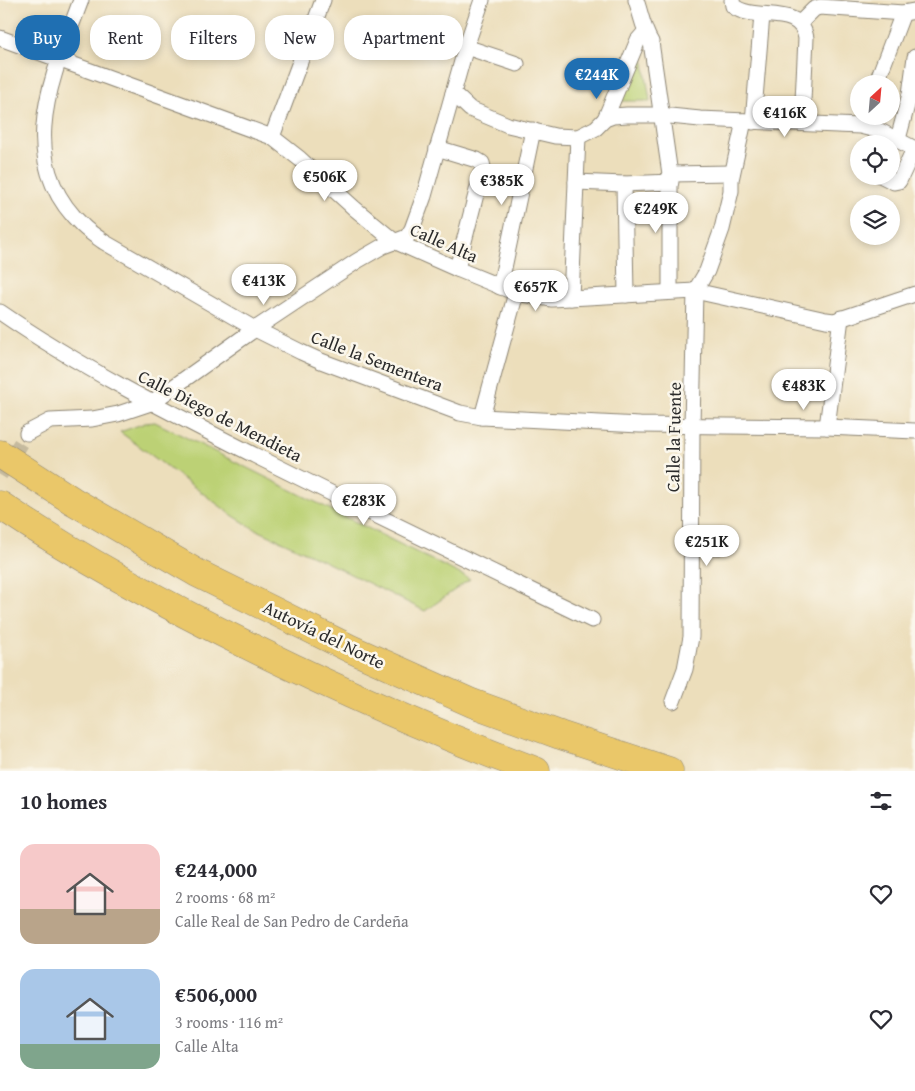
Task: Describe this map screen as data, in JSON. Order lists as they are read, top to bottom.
{
  "streets": {
    "highway": ["Autovía del Norte"],
    "street": [
      "Calle Alta",
      "Calle la Sementera",
      "Calle Diego de Mendieta",
      "Calle la Fuente"
    ]
  },
  "crossings": [
    ["Calle Alta", "Calle la Sementera"],
    ["Calle Alta", "Calle la Fuente"],
    ["Calle la Sementera", "Calle la Fuente"]
  ],
  "north": "top right",
  "page": {
    "chip": [
      "Buy",
      "Rent",
      "Filters",
      "New",
      "Apartment"
    ],
    "price": [
      "€244K",
      "€416K",
      "€506K",
      "€385K",
      "€249K",
      "€413K",
      "€657K",
      "€483K",
      "€283K",
      "€251K"
    ],
    "heading": "10 homes",
    "list": [
      {
        "name": "€244,000",
        "note": "2 rooms · 68 m² · Calle Real de San Pedro de Cardeña"
      },
      {
        "name": "€506,000",
        "note": "3 rooms · 116 m² · Calle Alta"
      }
    ]
  }
}
